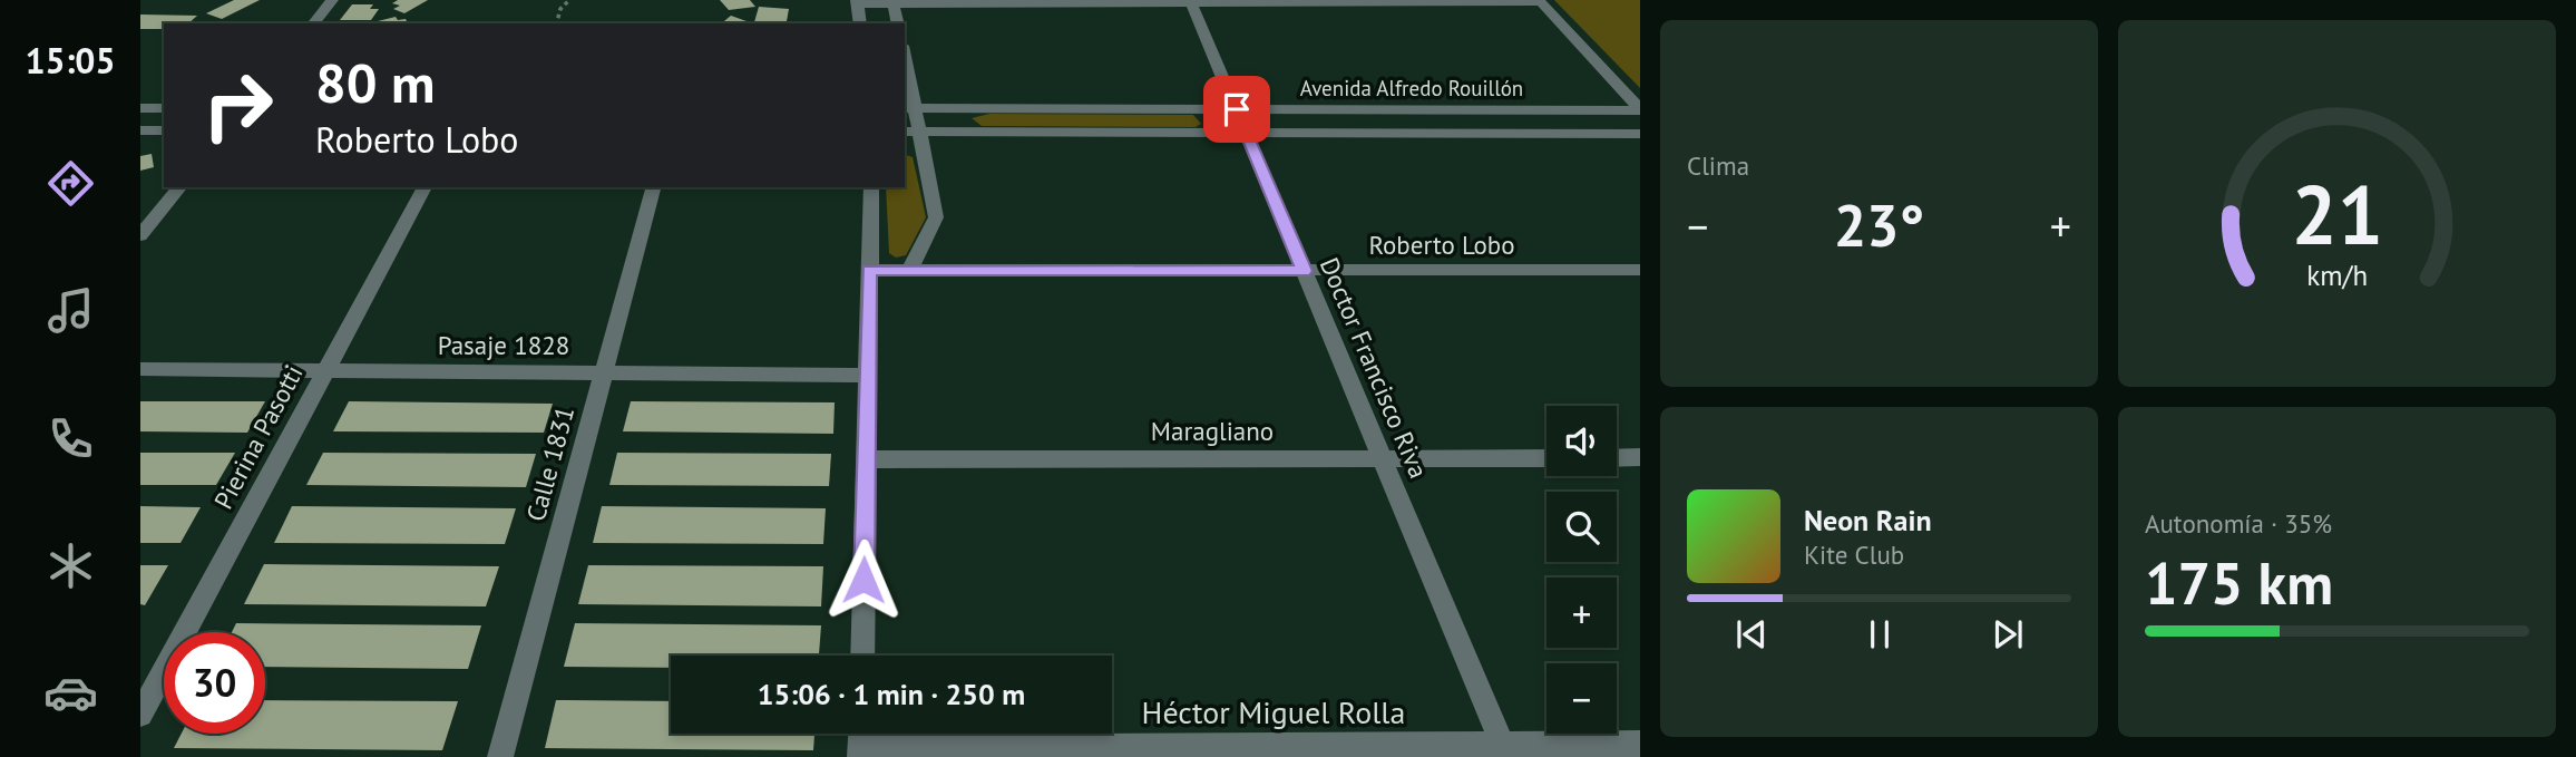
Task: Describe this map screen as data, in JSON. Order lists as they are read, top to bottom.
{
  "streets": {
    "street": [
      "Avenida Alfredo Rouillón",
      "Roberto Lobo",
      "Pasaje 1828",
      "Doctor Francisco Riva",
      "Maragliano",
      "Pierina Pasotti",
      "Calle 1831",
      "Héctor Miguel Rolla"
    ]
  },
  "crossings": [
    ["Avenida Alfredo Rouillón", "Doctor Francisco Riva"],
    ["Roberto Lobo", "Doctor Francisco Riva"],
    ["Pasaje 1828", "Pierina Pasotti"],
    ["Pasaje 1828", "Calle 1831"],
    ["Doctor Francisco Riva", "Maragliano"],
    ["Doctor Francisco Riva", "Héctor Miguel Rolla"]
  ],
  "page": {
    "tabs": "15:05",
    "tile": [
      "Clima",
      ["Autonomía · 35%", "175 km"]
    ],
    "turn": ["80 m", "Roberto Lobo"],
    "heat": ["−", "23°", "+"],
    "map_buttons": ["+", "−"],
    "song": ["Neon Rain", "Kite Club"],
    "limit": "30",
    "trip": "15:06 · 1 min · 250 m",
    "gauge": ["21", "km/h"]
  }
}
